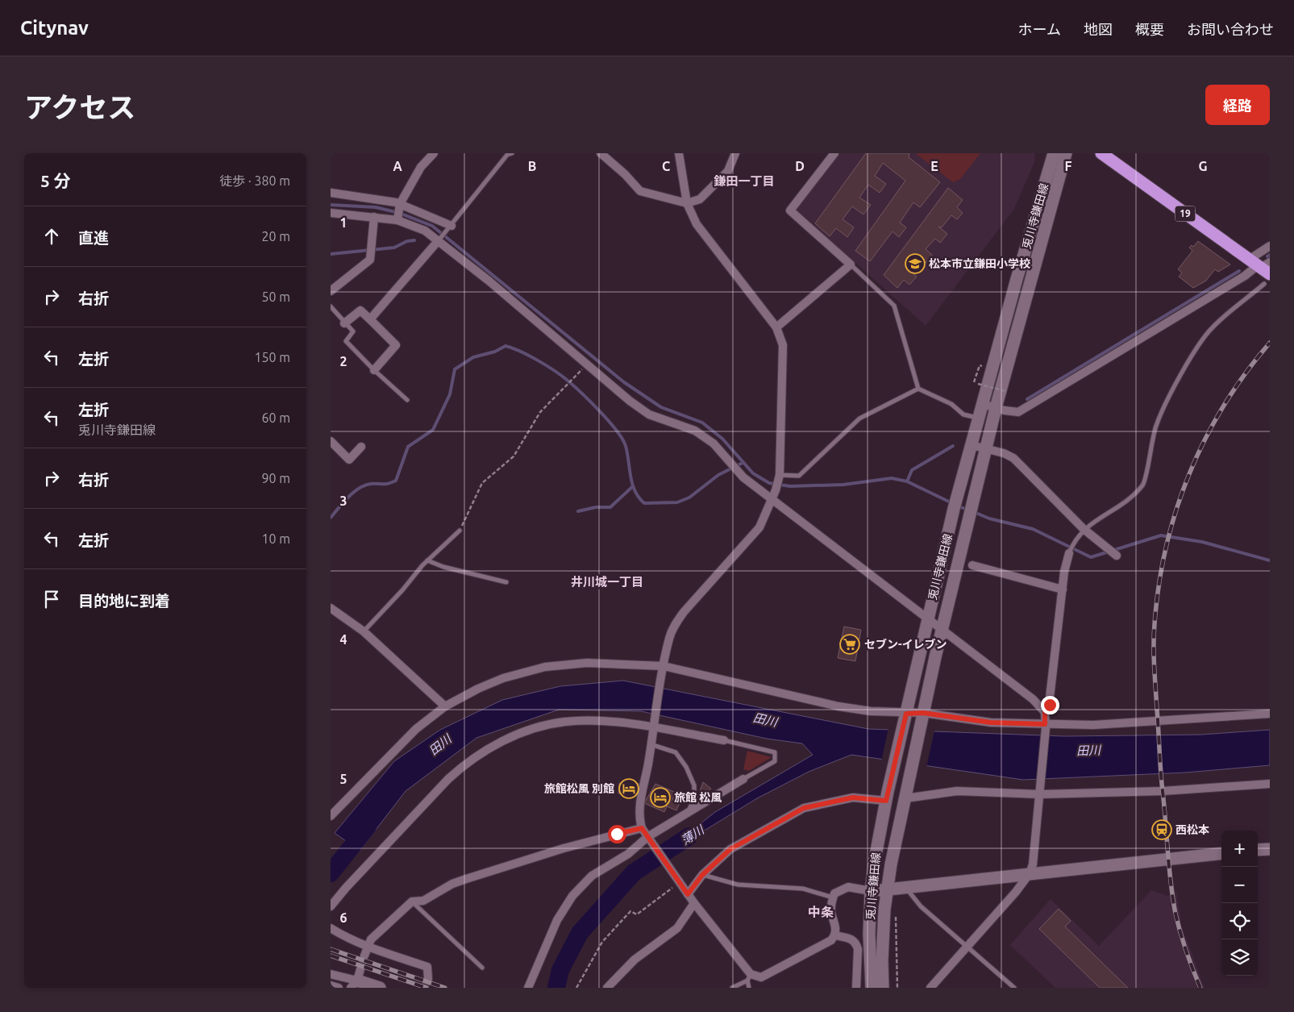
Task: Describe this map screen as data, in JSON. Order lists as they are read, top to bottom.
{
  "streets": {
    "highway": ["19"],
    "main road": ["兎川寺鎌田線"]
  },
  "districts": ["鎌田一丁目", "井川城一丁目", "中条"],
  "water": ["田川", "薄川"],
  "places": {
    "school or university": ["松本市立鎌田小学校"],
    "supermarket": ["セブン-イレブン"],
    "hotel": ["旅館松風 別館", "旅館 松風"],
    "station": ["西松本"]
  },
  "page": {
    "header": "Citynav",
    "nav": [
      "ホーム",
      "地図",
      "概要",
      "お問い合わせ"
    ],
    "title": "アクセス",
    "buttons": "経路",
    "heading": ["5 分", "徒歩 · 380 m"],
    "list": [
      ["直進", "20 m"],
      ["右折", "50 m"],
      ["左折", "150 m"],
      ["左折", "兎川寺鎌田線", "60 m"],
      ["右折", "90 m"],
      ["左折", "10 m"],
      "目的地に到着"
    ],
    "map_buttons": ["+", "−"]
  },
  "grid": {
    "columns": [
      "A",
      "B",
      "C",
      "D",
      "E",
      "F",
      "G"
    ],
    "rows": [
      "1",
      "2",
      "3",
      "4",
      "5",
      "6"
    ]
  }
}
